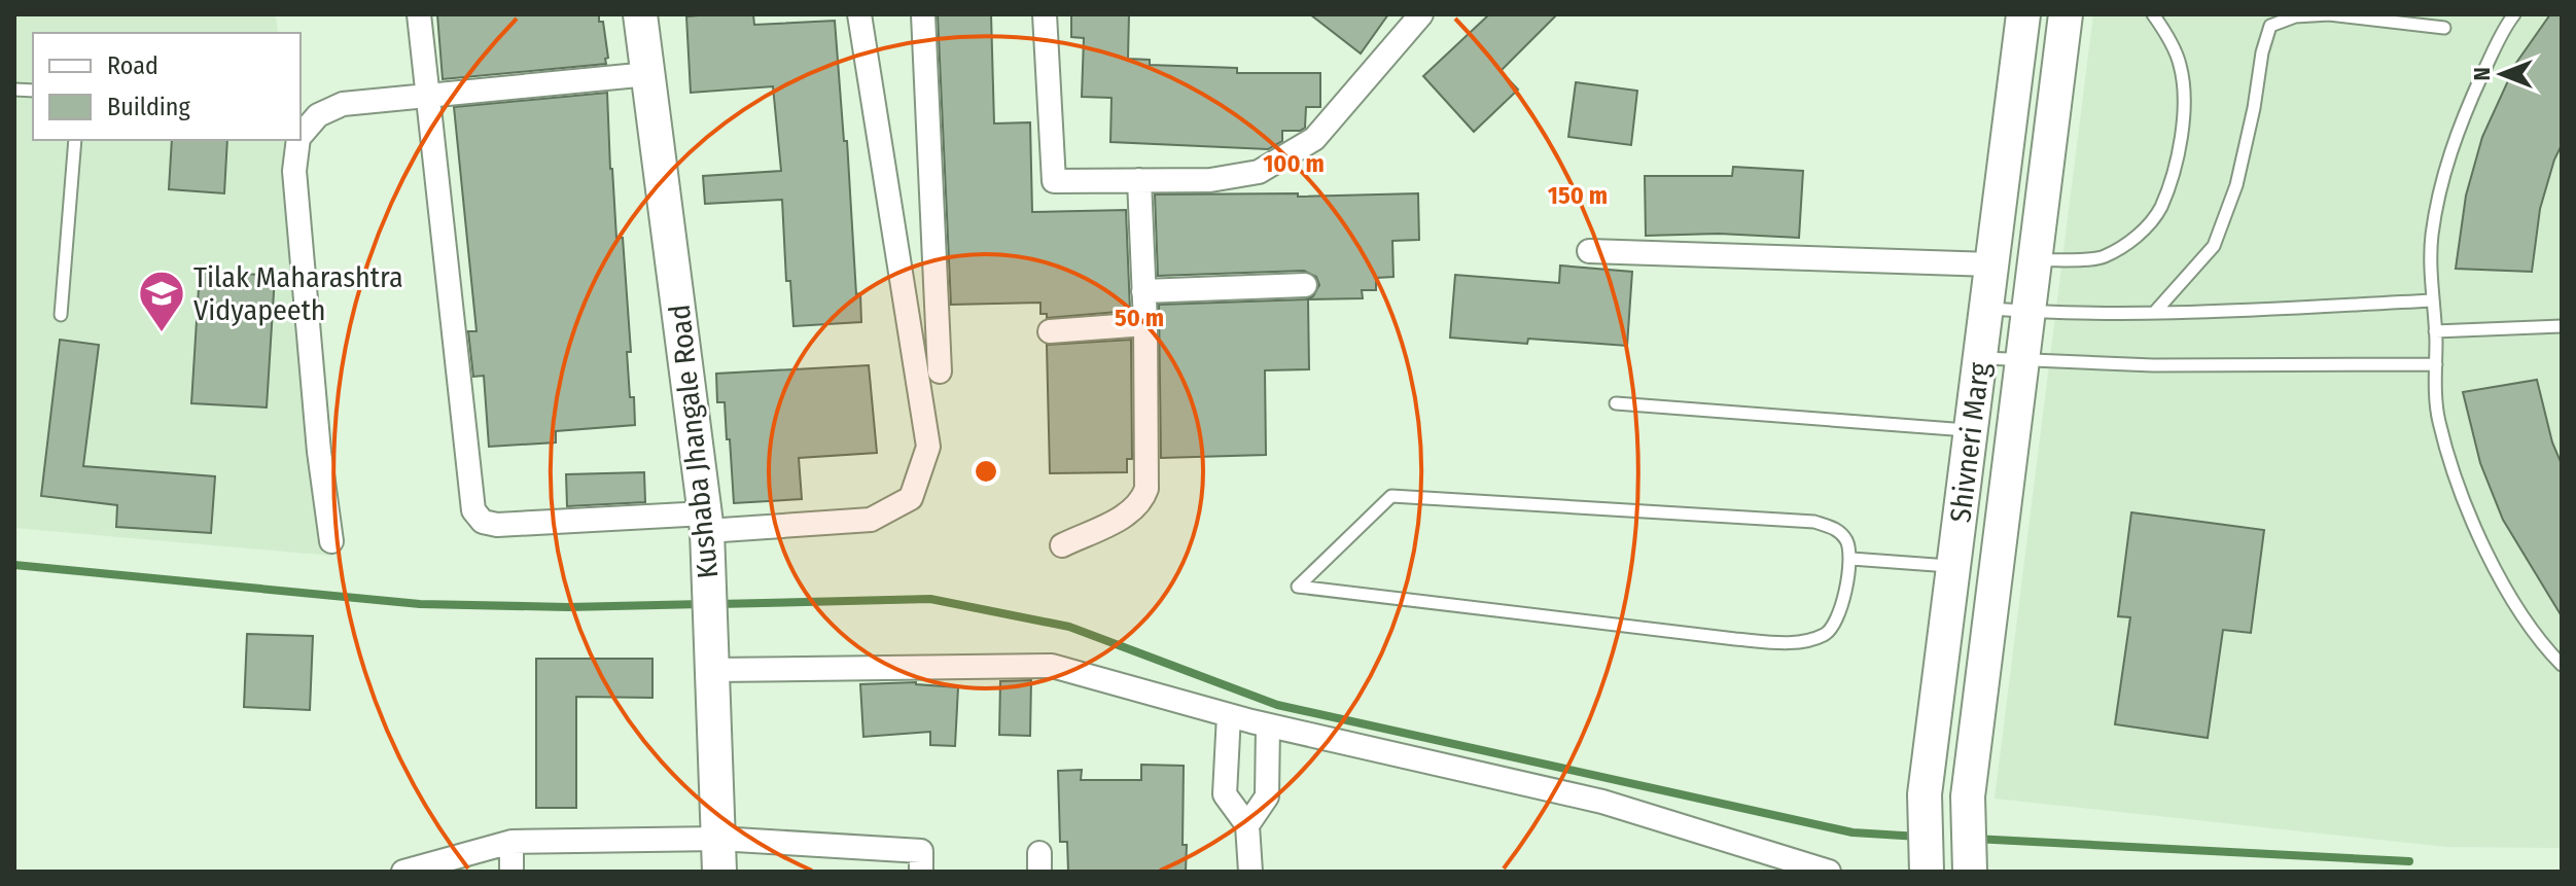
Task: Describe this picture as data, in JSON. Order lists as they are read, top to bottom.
{
  "streets": {
    "main road": ["Kushaba Jhangale Road", "Shivneri Marg"]
  },
  "places": {
    "school or university": ["Tilak Maharashtra Vidyapeeth"]
  },
  "legend": ["Road", "Building"],
  "north": "left",
  "rings": ["100 m", "150 m", "50 m"]
}
